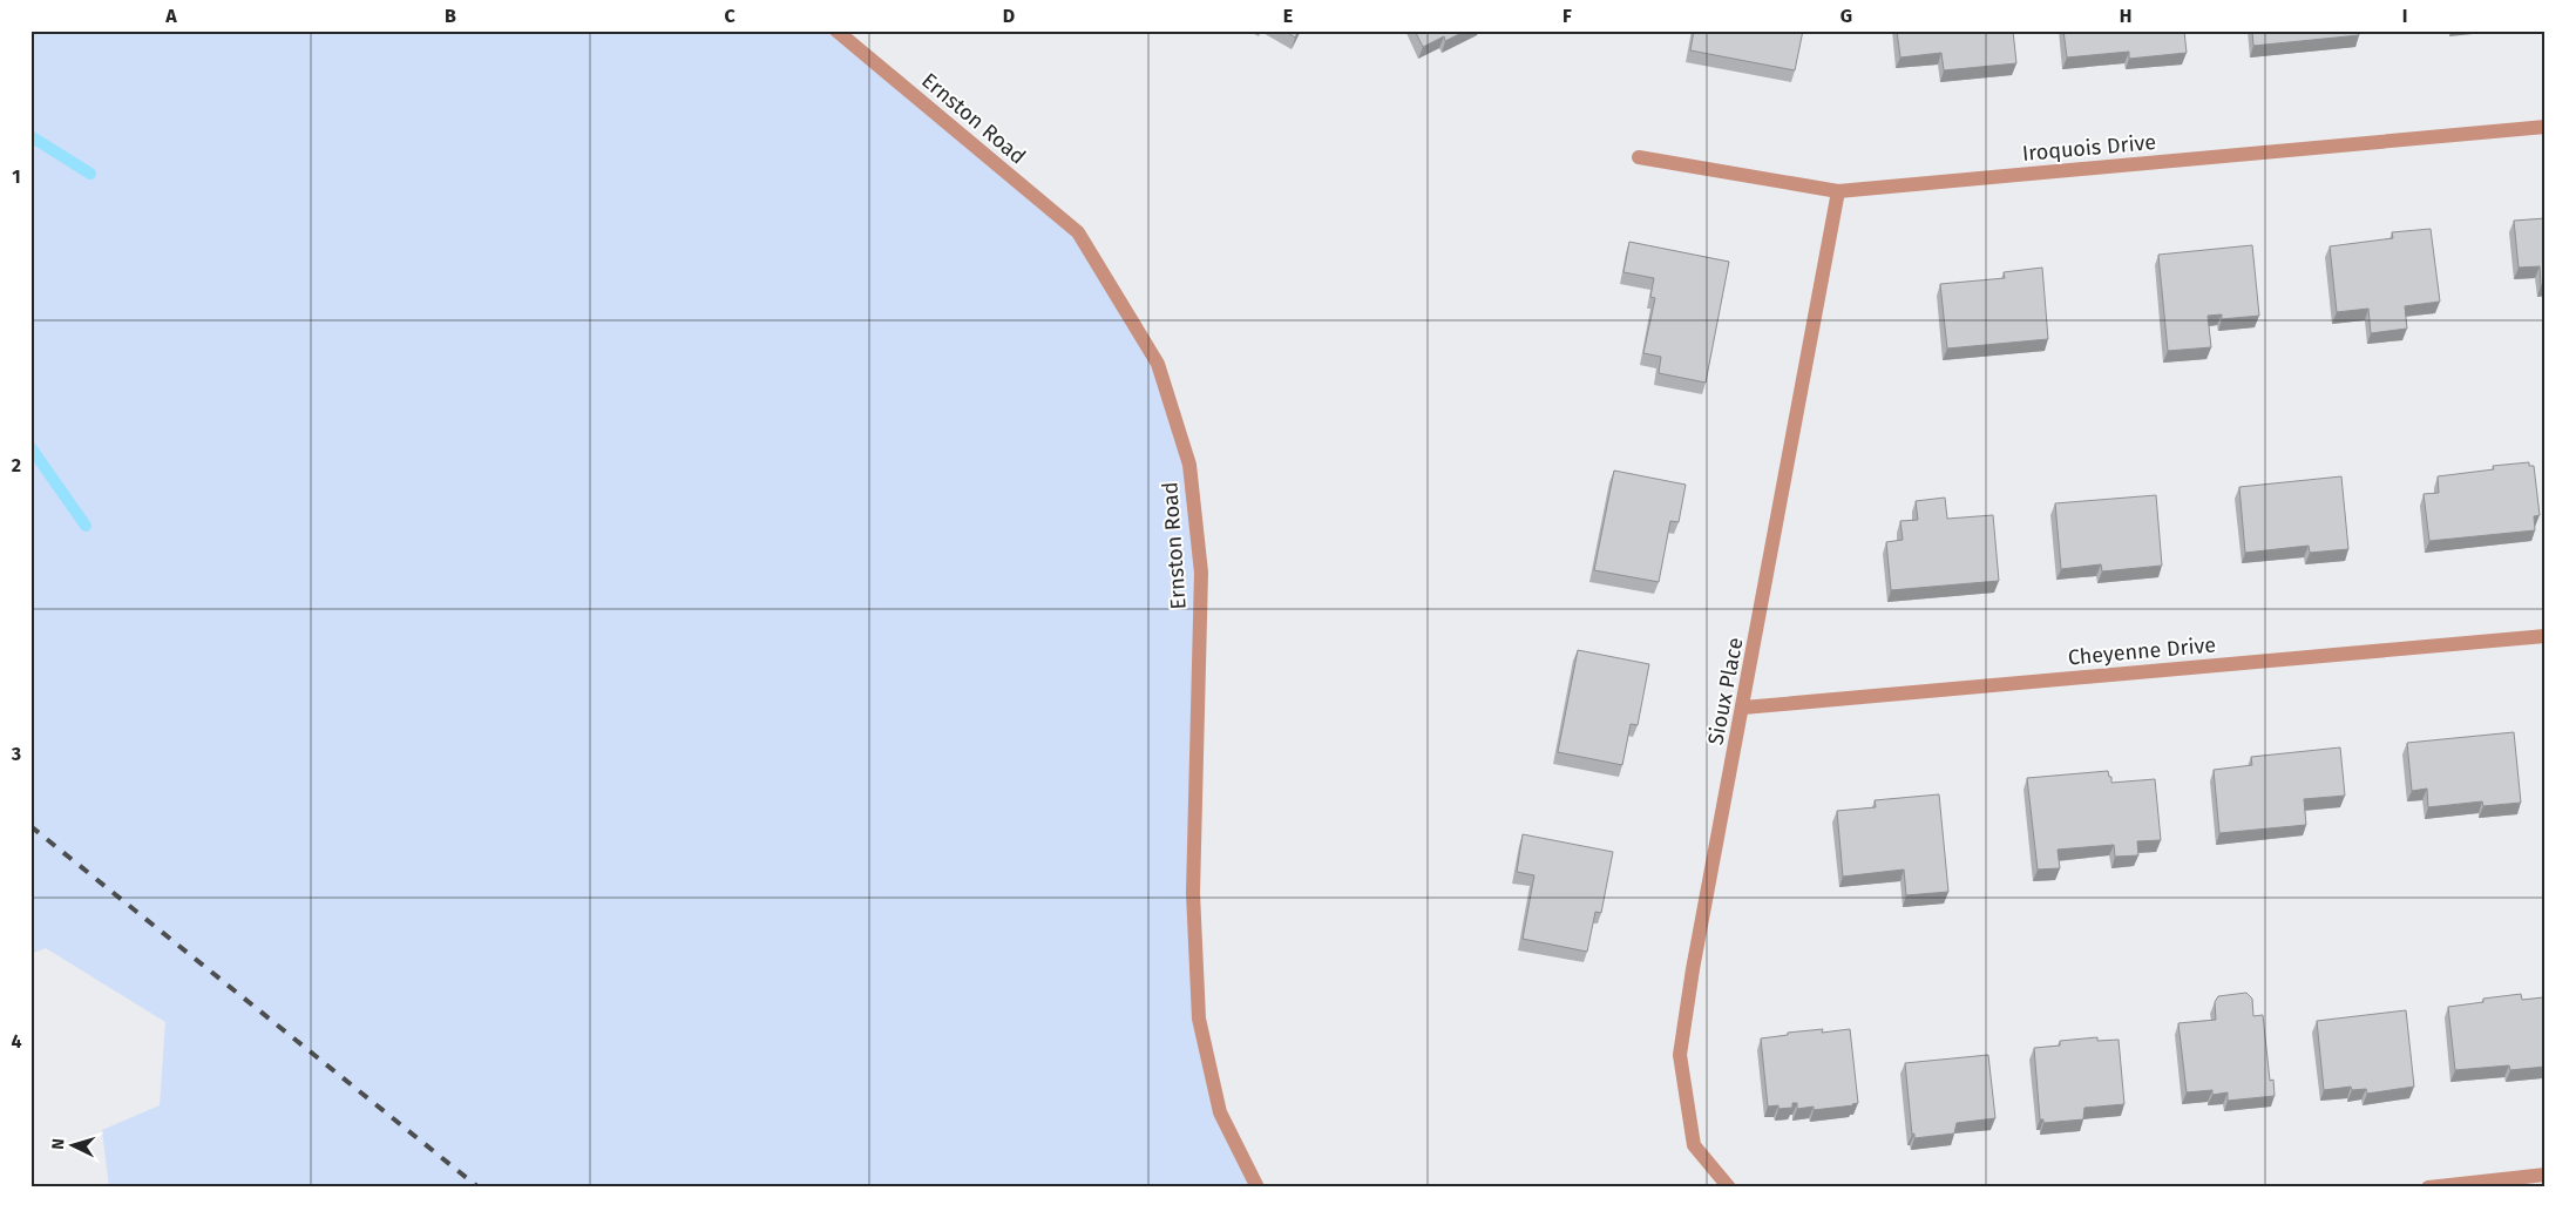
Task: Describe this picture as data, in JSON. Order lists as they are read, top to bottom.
{
  "streets": {
    "street": [
      "Ernston Road",
      "Iroquois Drive",
      "Cheyenne Drive",
      "Sioux Place"
    ]
  },
  "crossings": [
    ["Iroquois Drive", "Sioux Place"],
    ["Cheyenne Drive", "Sioux Place"]
  ],
  "north": "left",
  "grid": {
    "columns": [
      "A",
      "B",
      "C",
      "D",
      "E",
      "F",
      "G",
      "H",
      "I"
    ],
    "rows": [
      "1",
      "2",
      "3",
      "4"
    ]
  }
}
